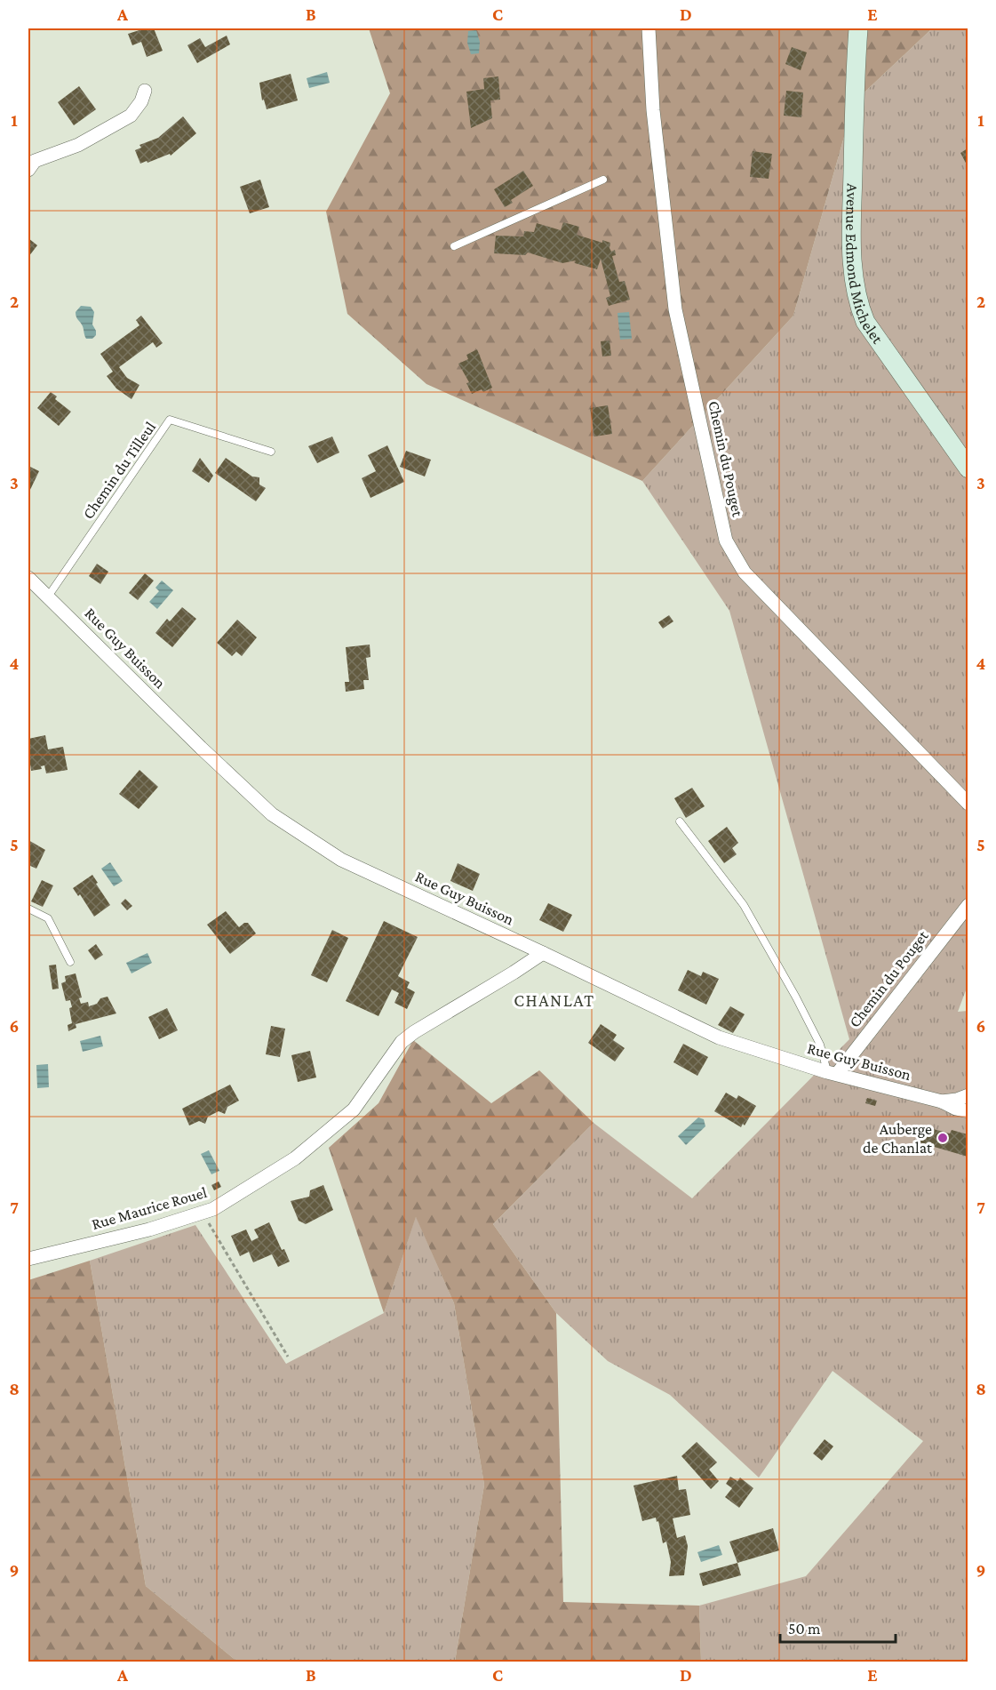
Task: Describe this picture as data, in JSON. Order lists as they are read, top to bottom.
{
  "streets": {
    "main road": ["Avenue Edmond Michelet"],
    "street": ["Chemin du Pouget", "Rue Guy Buisson", "Rue Maurice Rouel"],
    "lane": ["Chemin du Tilleul"]
  },
  "crossings": [
    ["Chemin du Pouget", "Rue Guy Buisson"],
    ["Chemin du Tilleul", "Rue Guy Buisson"],
    ["Rue Guy Buisson", "Rue Maurice Rouel"]
  ],
  "districts": ["CHANLAT"],
  "places": ["Auberge de Chanlat"],
  "scale_bar": "50 m",
  "grid": {
    "columns": [
      "A",
      "B",
      "C",
      "D",
      "E"
    ],
    "rows": [
      "1",
      "2",
      "3",
      "4",
      "5",
      "6",
      "7",
      "8",
      "9"
    ]
  }
}
